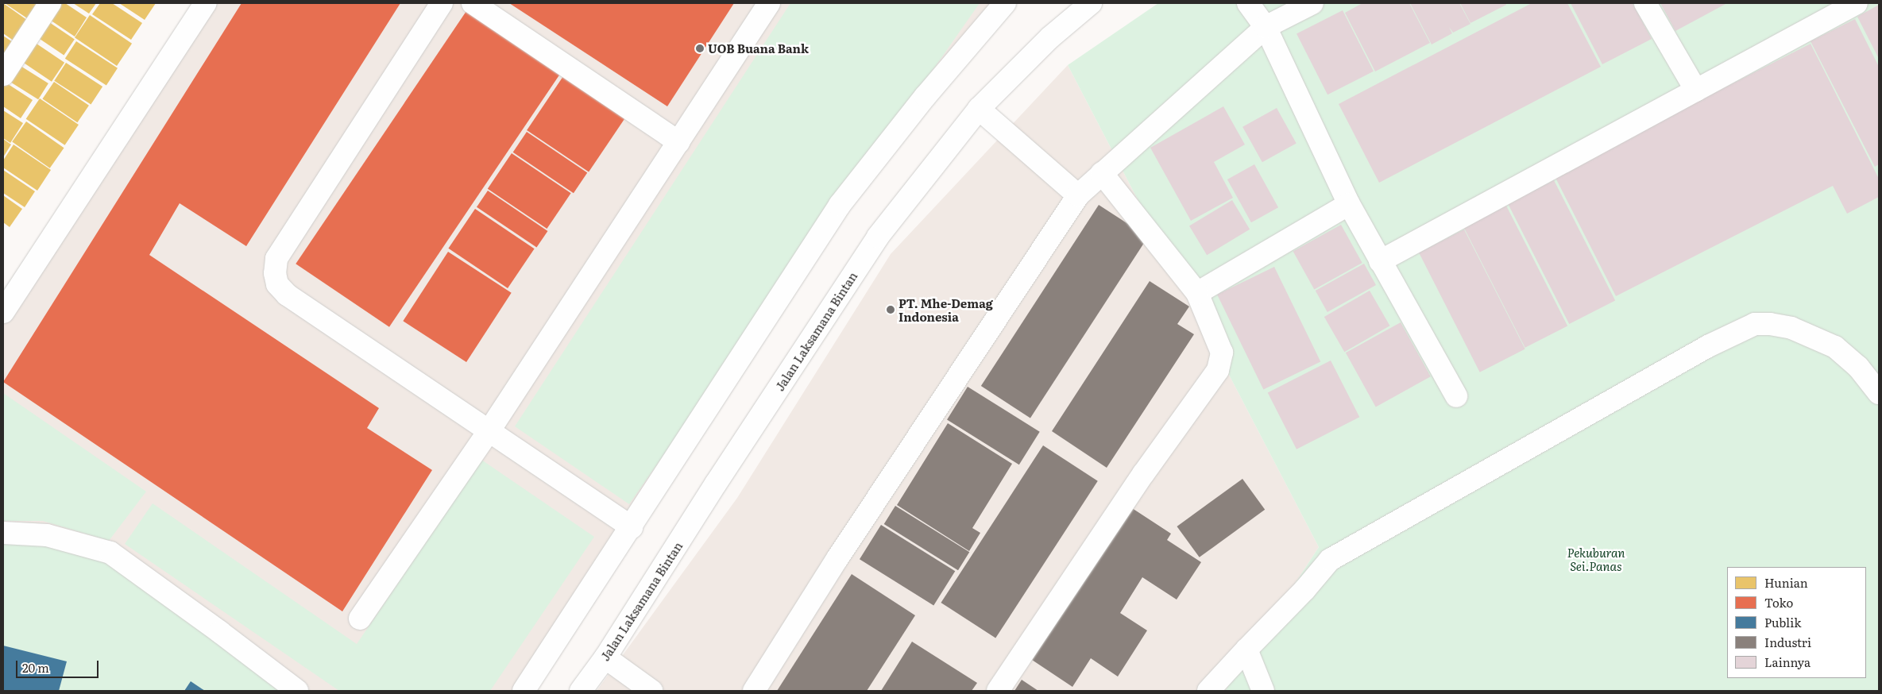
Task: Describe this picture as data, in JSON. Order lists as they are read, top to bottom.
{
  "streets": {
    "main road": ["Jalan Laksamana Bintan"]
  },
  "parks": ["Pekuburan Sei.Panas"],
  "places": ["UOB Buana Bank", "PT. Mhe-Demag Indonesia"],
  "legend": [
    "Hunian",
    "Toko",
    "Publik",
    "Industri",
    "Lainnya"
  ],
  "scale_bar": "20 m"
}
